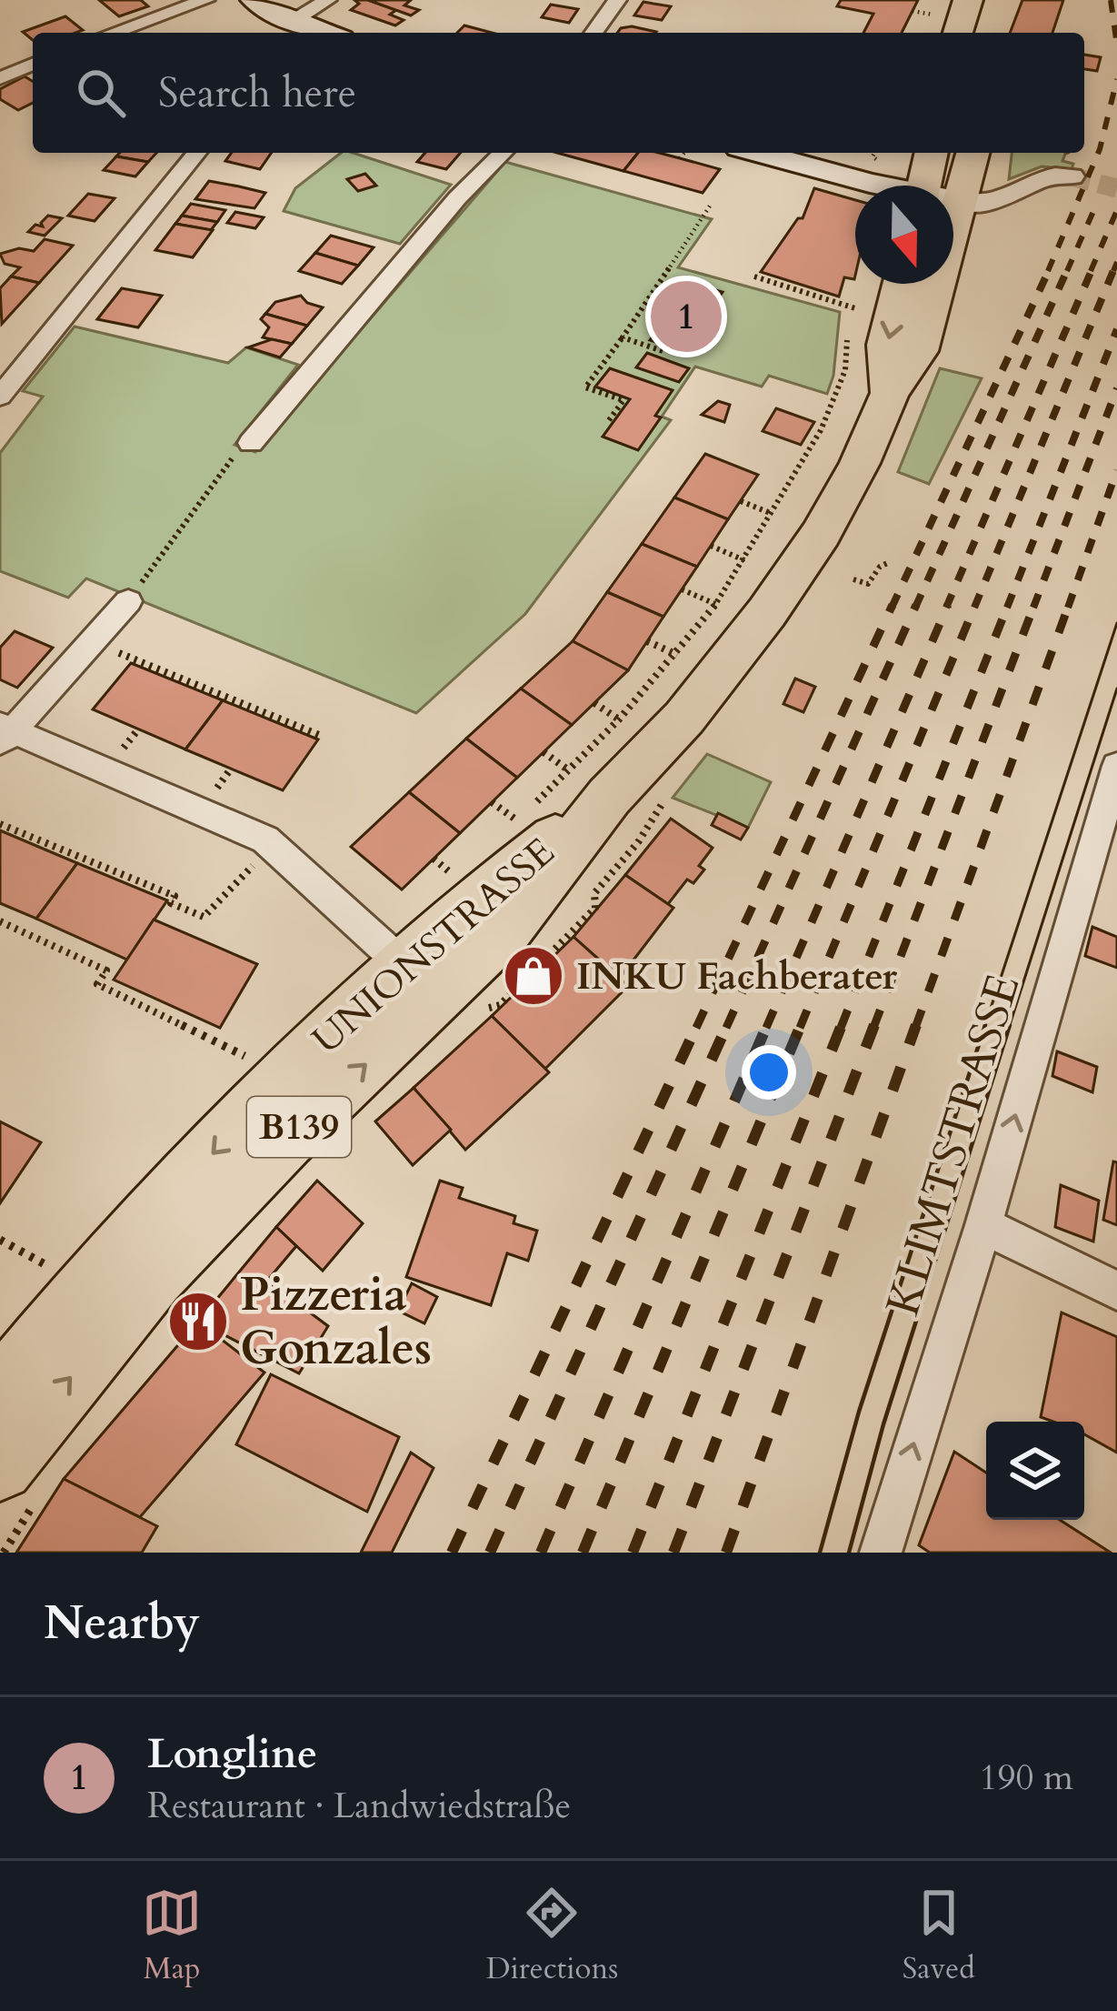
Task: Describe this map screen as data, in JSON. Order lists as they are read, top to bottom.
{
  "streets": {
    "main road": ["UNIONSTRASSE", "B139"],
    "street": ["KLIMTSTRASSE"]
  },
  "crossings": [
    ["UNIONSTRASSE", "B139"]
  ],
  "one_way": ["KLIMTSTRASSE"],
  "places": {
    "shop": ["INKU Fachberater"],
    "restaurant": ["Pizzeria Gonzales"]
  },
  "north": "bottom",
  "page": {
    "search": "Search here",
    "pins": "1",
    "heading": "Nearby",
    "list": [
      {
        "mark": "1",
        "name": "Longline",
        "note": "Restaurant · Landwiedstraße",
        "value": "190 m"
      }
    ],
    "nav": ["Map", "Directions", "Saved"]
  }
}
